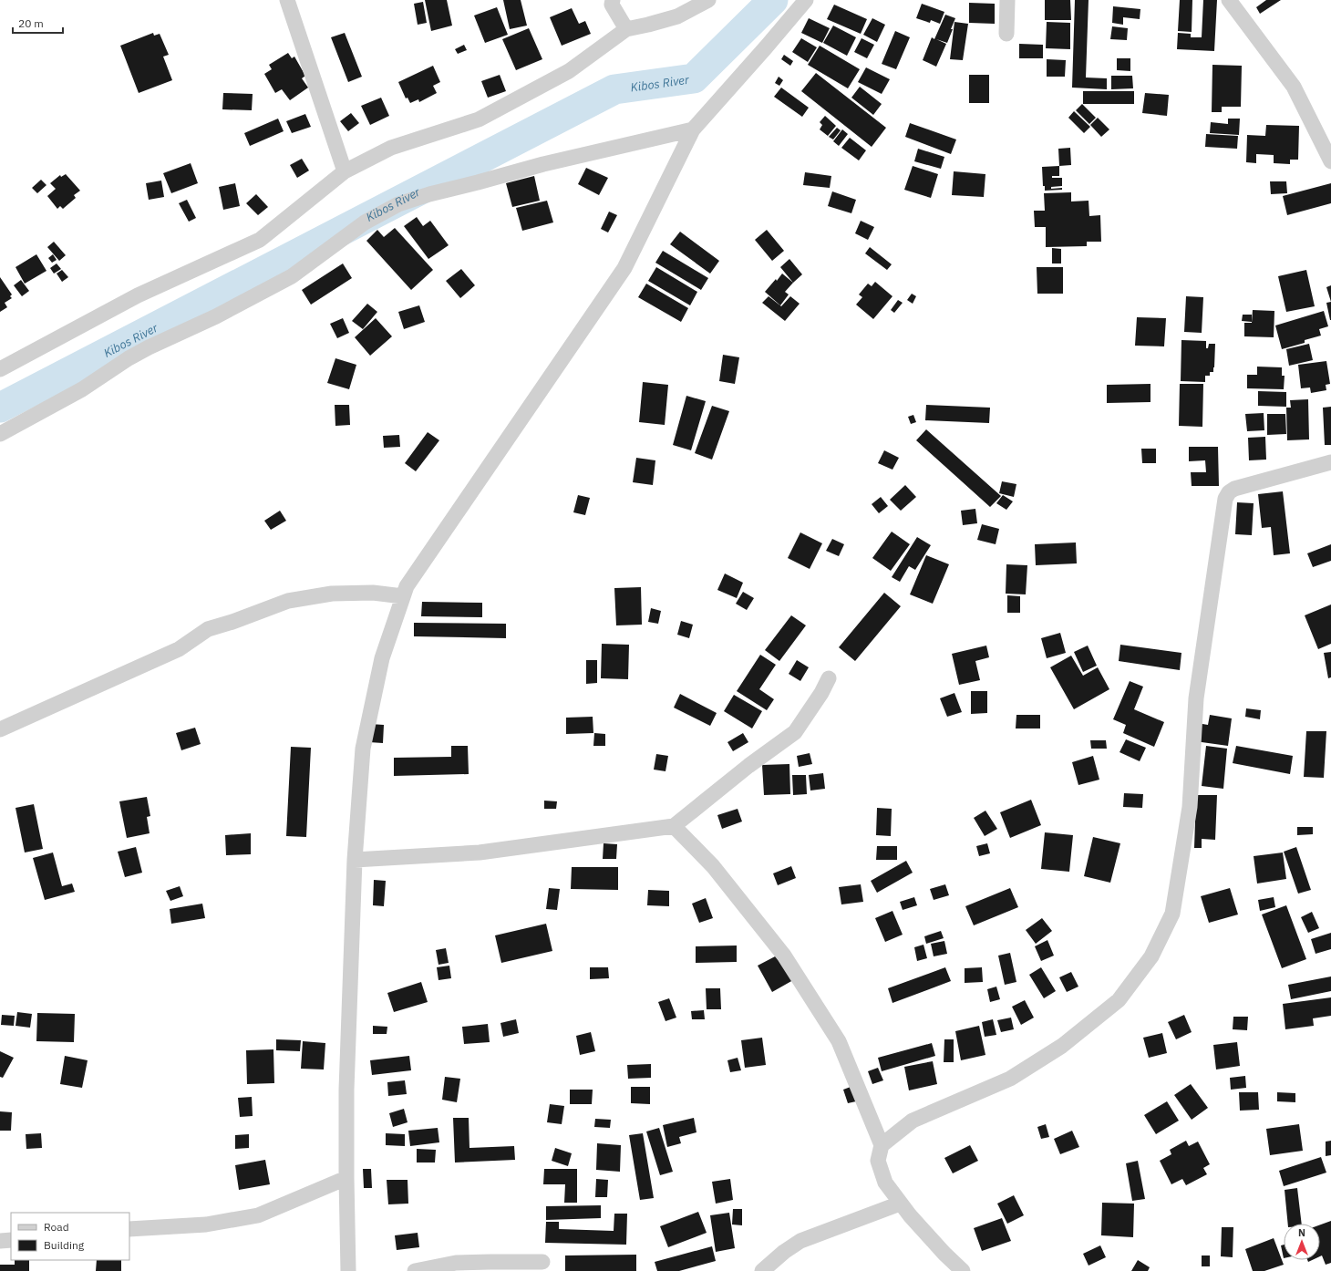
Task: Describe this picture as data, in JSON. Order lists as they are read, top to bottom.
{
  "water": ["Kibos River"],
  "legend": ["Road", "Building"],
  "scale_bar": "20 m",
  "north": "top"
}
